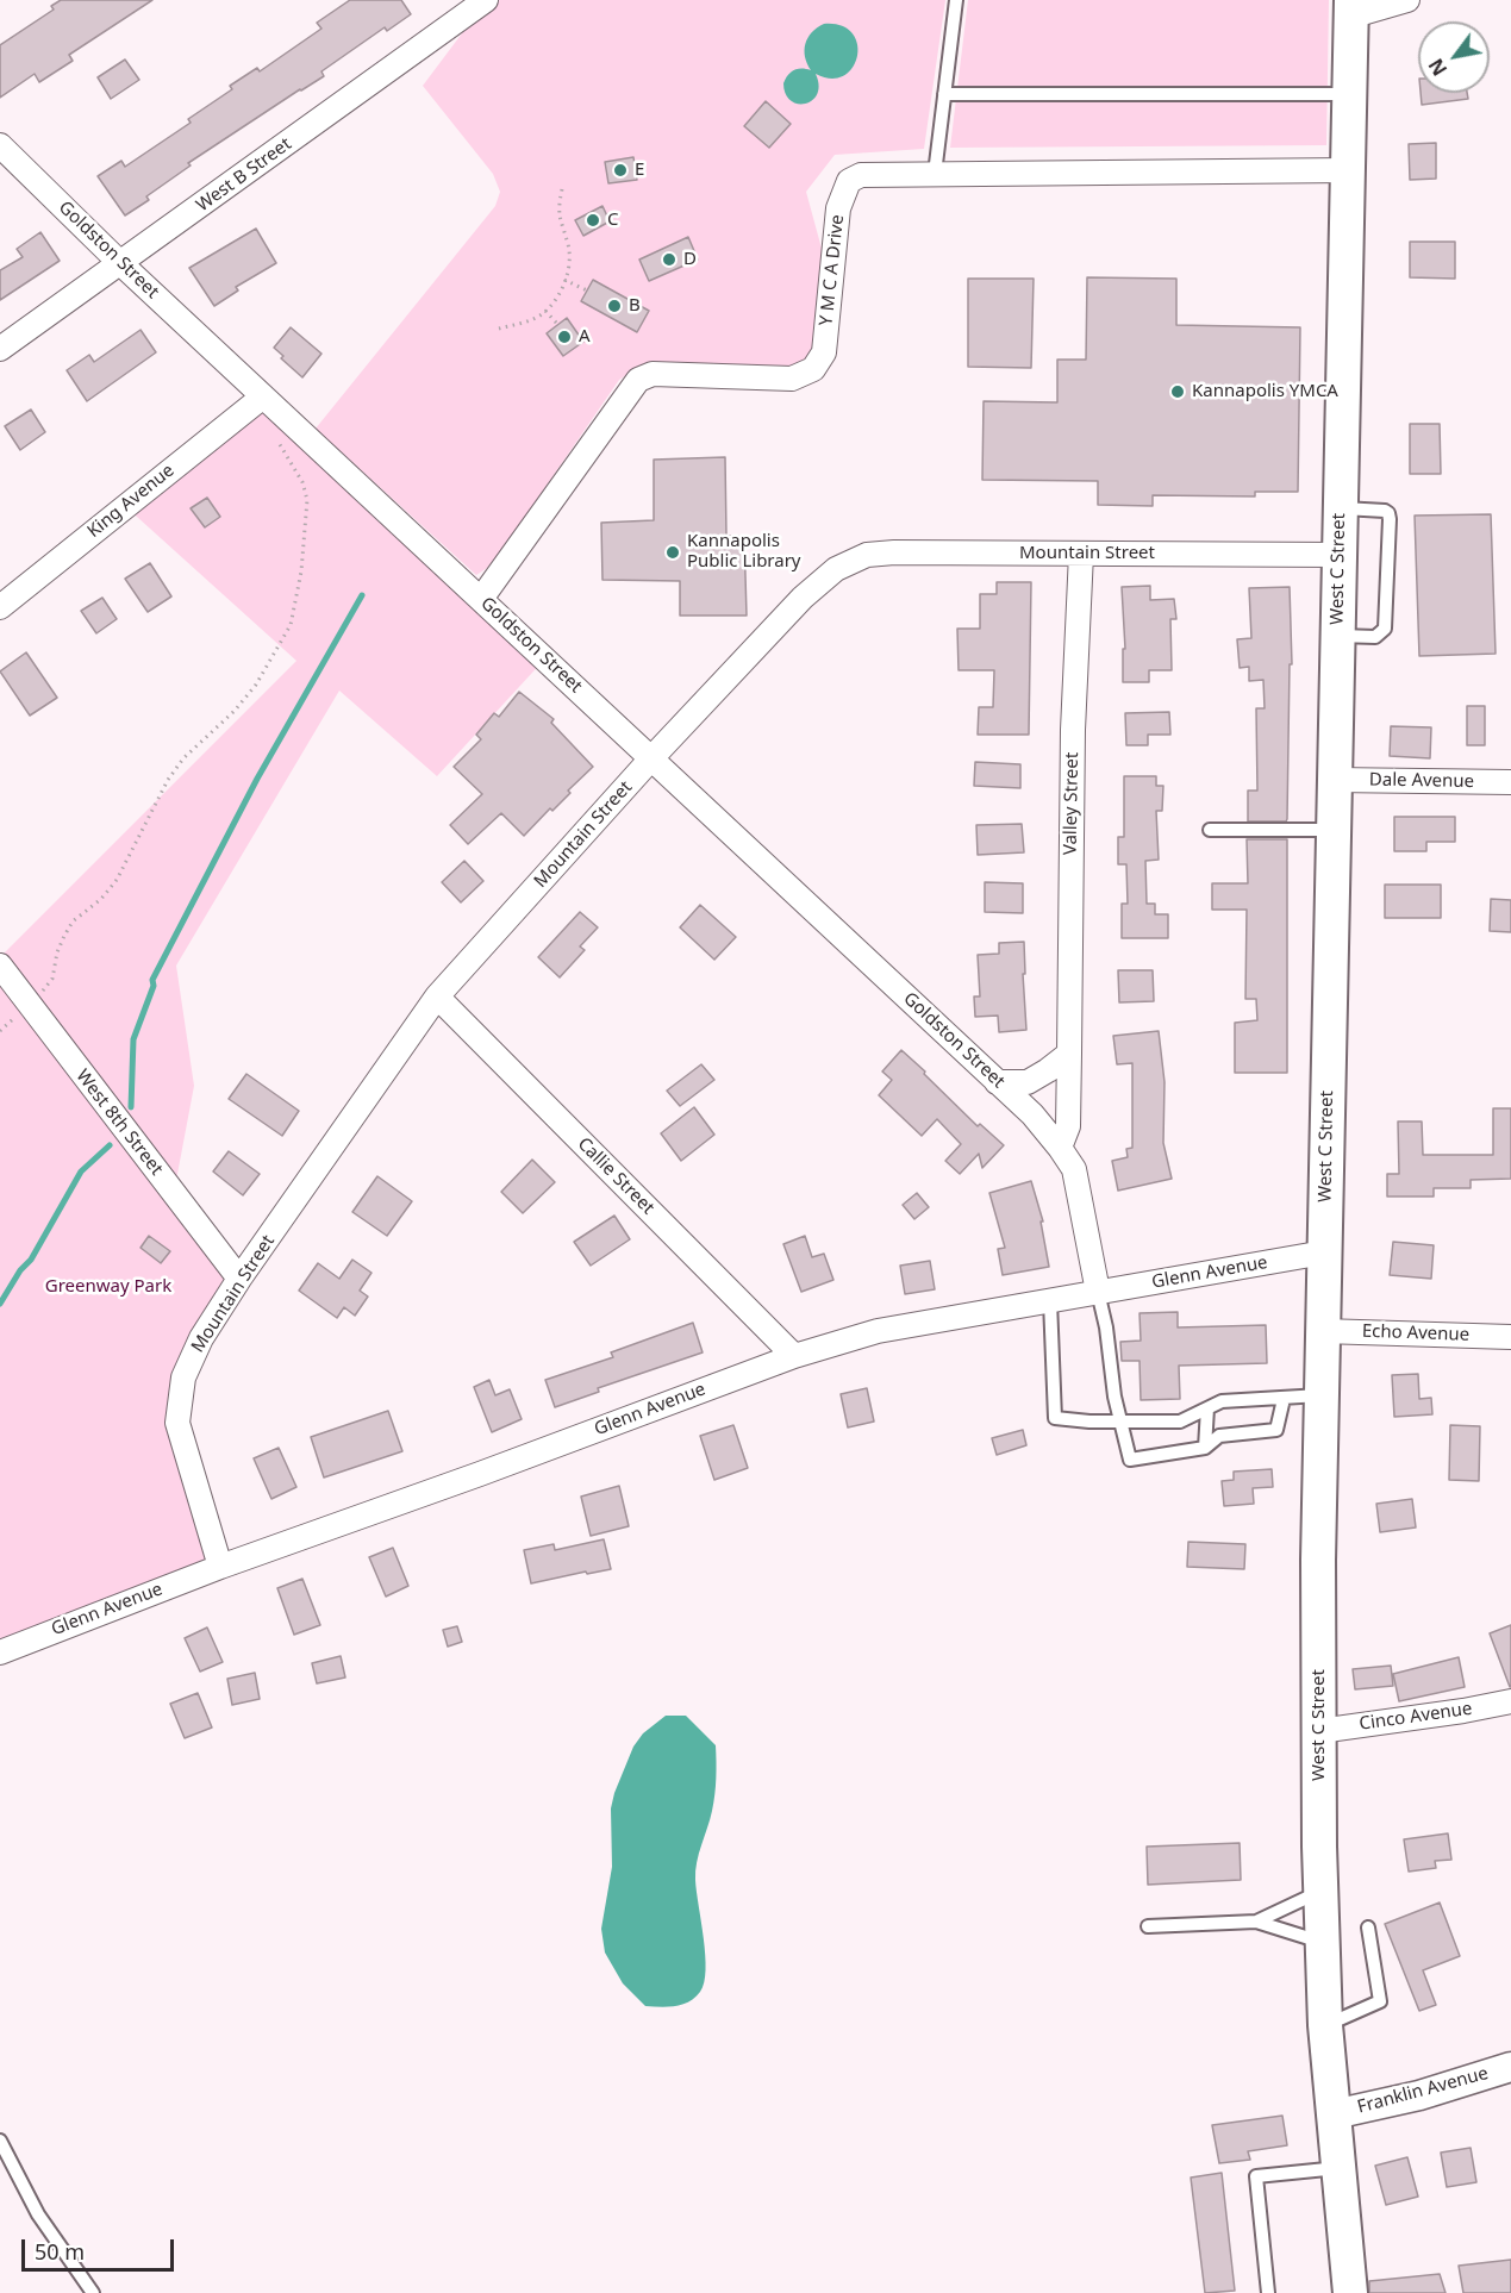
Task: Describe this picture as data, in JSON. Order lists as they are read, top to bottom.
{
  "streets": {
    "main road": ["West C Street"],
    "street": [
      "West B Street",
      "Goldston Street",
      "Y M C A Drive",
      "King Avenue",
      "Mountain Street",
      "Dale Avenue",
      "Valley Street",
      "West 8th Street",
      "Callie Street",
      "Glenn Avenue",
      "Echo Avenue",
      "Cinco Avenue",
      "Franklin Avenue"
    ]
  },
  "crossings": [
    ["West B Street", "Goldston Street"],
    ["Goldston Street", "Y M C A Drive"],
    ["Goldston Street", "King Avenue"],
    ["Goldston Street", "Mountain Street"],
    ["Goldston Street", "Valley Street"],
    ["Y M C A Drive", "West C Street"],
    ["Mountain Street", "West C Street"],
    ["Mountain Street", "Valley Street"],
    ["Mountain Street", "West 8th Street"],
    ["Mountain Street", "Callie Street"],
    ["Mountain Street", "Glenn Avenue"],
    ["West C Street", "Dale Avenue"],
    ["West C Street", "Glenn Avenue"],
    ["West C Street", "Echo Avenue"],
    ["West C Street", "Cinco Avenue"],
    ["West C Street", "Franklin Avenue"],
    ["Callie Street", "Glenn Avenue"]
  ],
  "parks": ["Greenway Park"],
  "places": [
    "E",
    "C",
    "D",
    "B",
    "A",
    "Kannapolis YMCA",
    "Kannapolis Public Library"
  ],
  "scale_bar": "50 m",
  "north": "bottom left"
}
